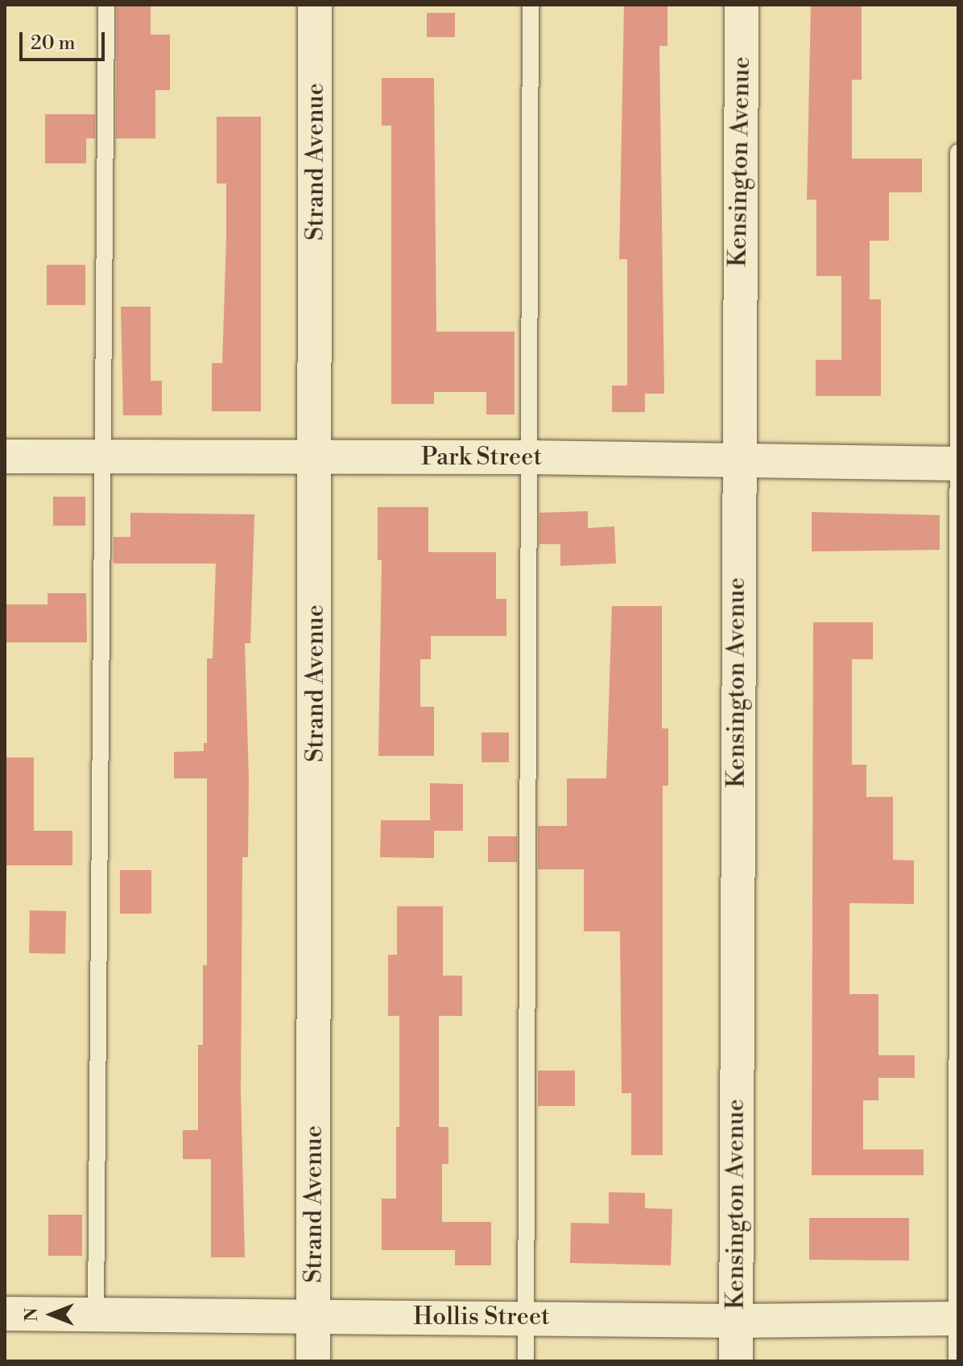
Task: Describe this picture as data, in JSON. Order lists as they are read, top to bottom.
{
  "streets": {
    "street": [
      "Strand Avenue",
      "Kensington Avenue",
      "Park Street",
      "Hollis Street"
    ]
  },
  "crossings": [
    ["Strand Avenue", "Park Street"],
    ["Strand Avenue", "Hollis Street"],
    ["Kensington Avenue", "Park Street"],
    ["Kensington Avenue", "Hollis Street"]
  ],
  "scale_bar": "20 m",
  "north": "left"
}
